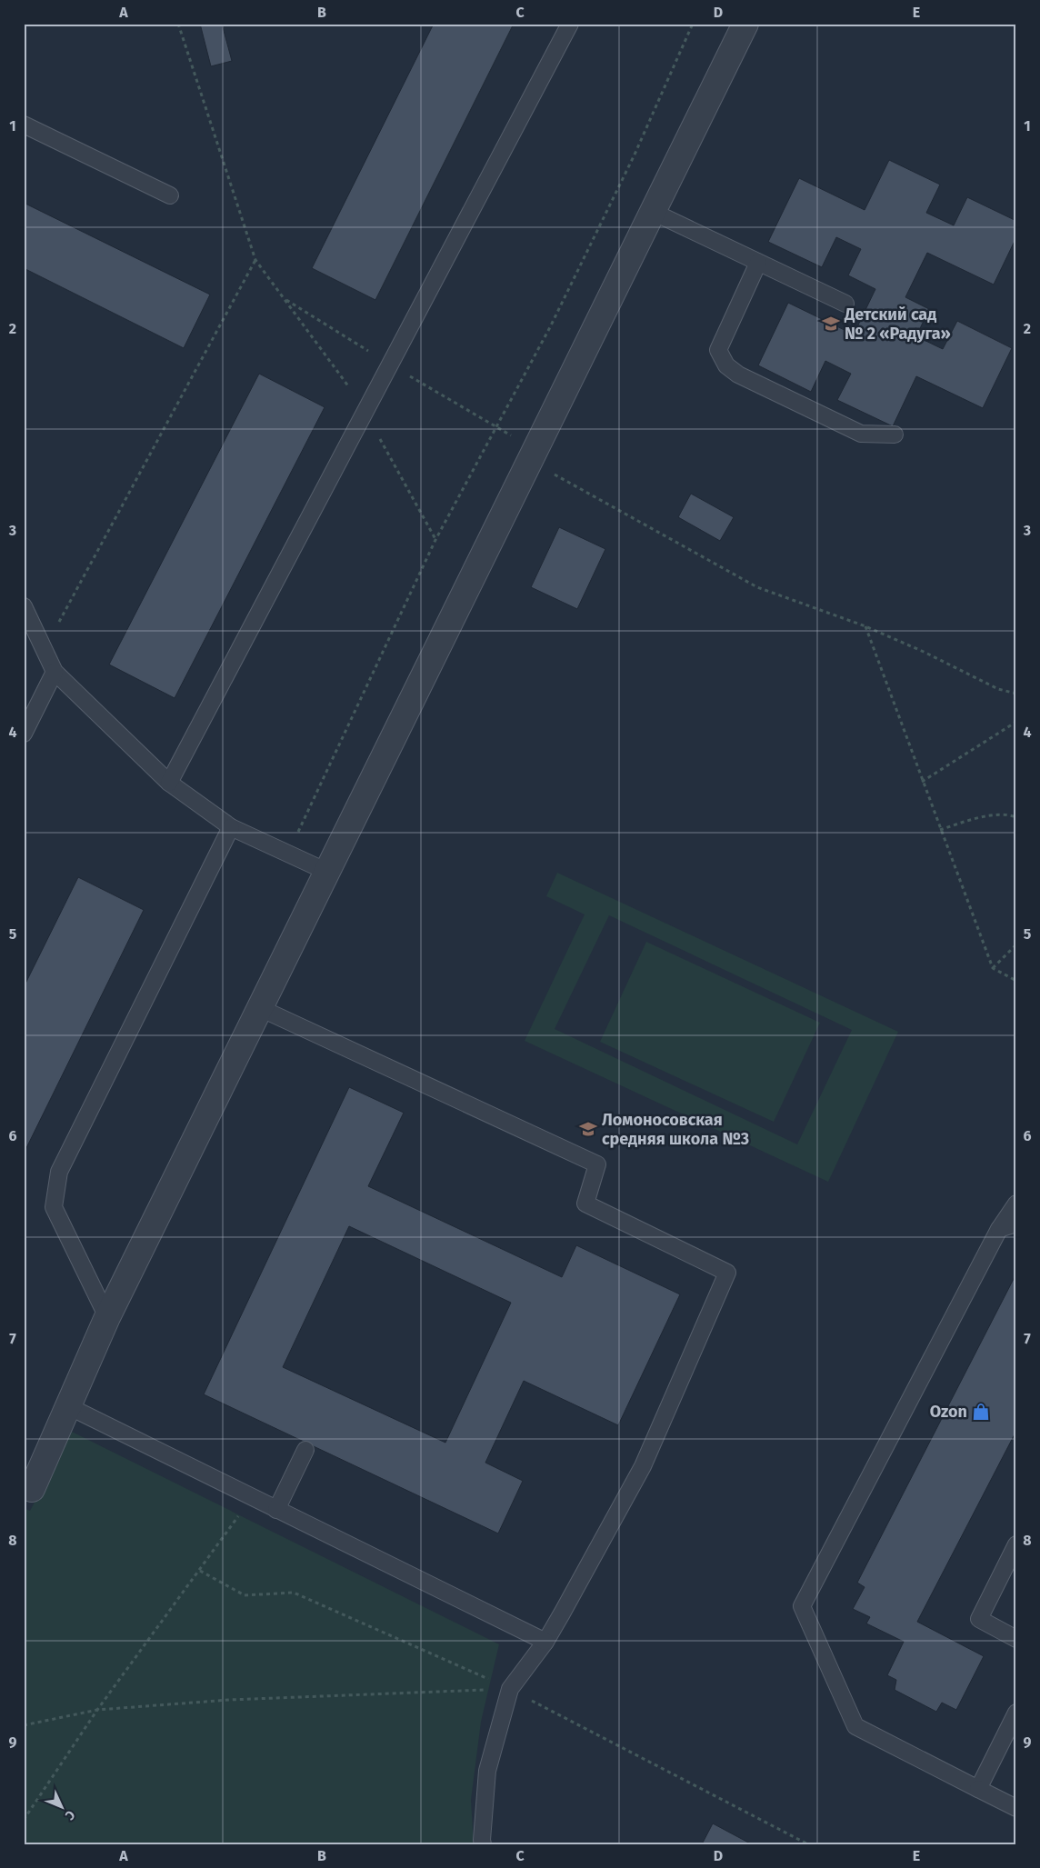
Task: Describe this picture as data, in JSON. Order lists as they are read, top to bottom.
{
  "places": {
    "school or university": ["Детский сад № 2 «Радуга»", "Ломоносовская средняя школа №3"],
    "shop": ["Ozon"]
  },
  "north": "bottom right",
  "grid": {
    "columns": [
      "A",
      "B",
      "C",
      "D",
      "E"
    ],
    "rows": [
      "1",
      "2",
      "3",
      "4",
      "5",
      "6",
      "7",
      "8",
      "9"
    ]
  }
}
